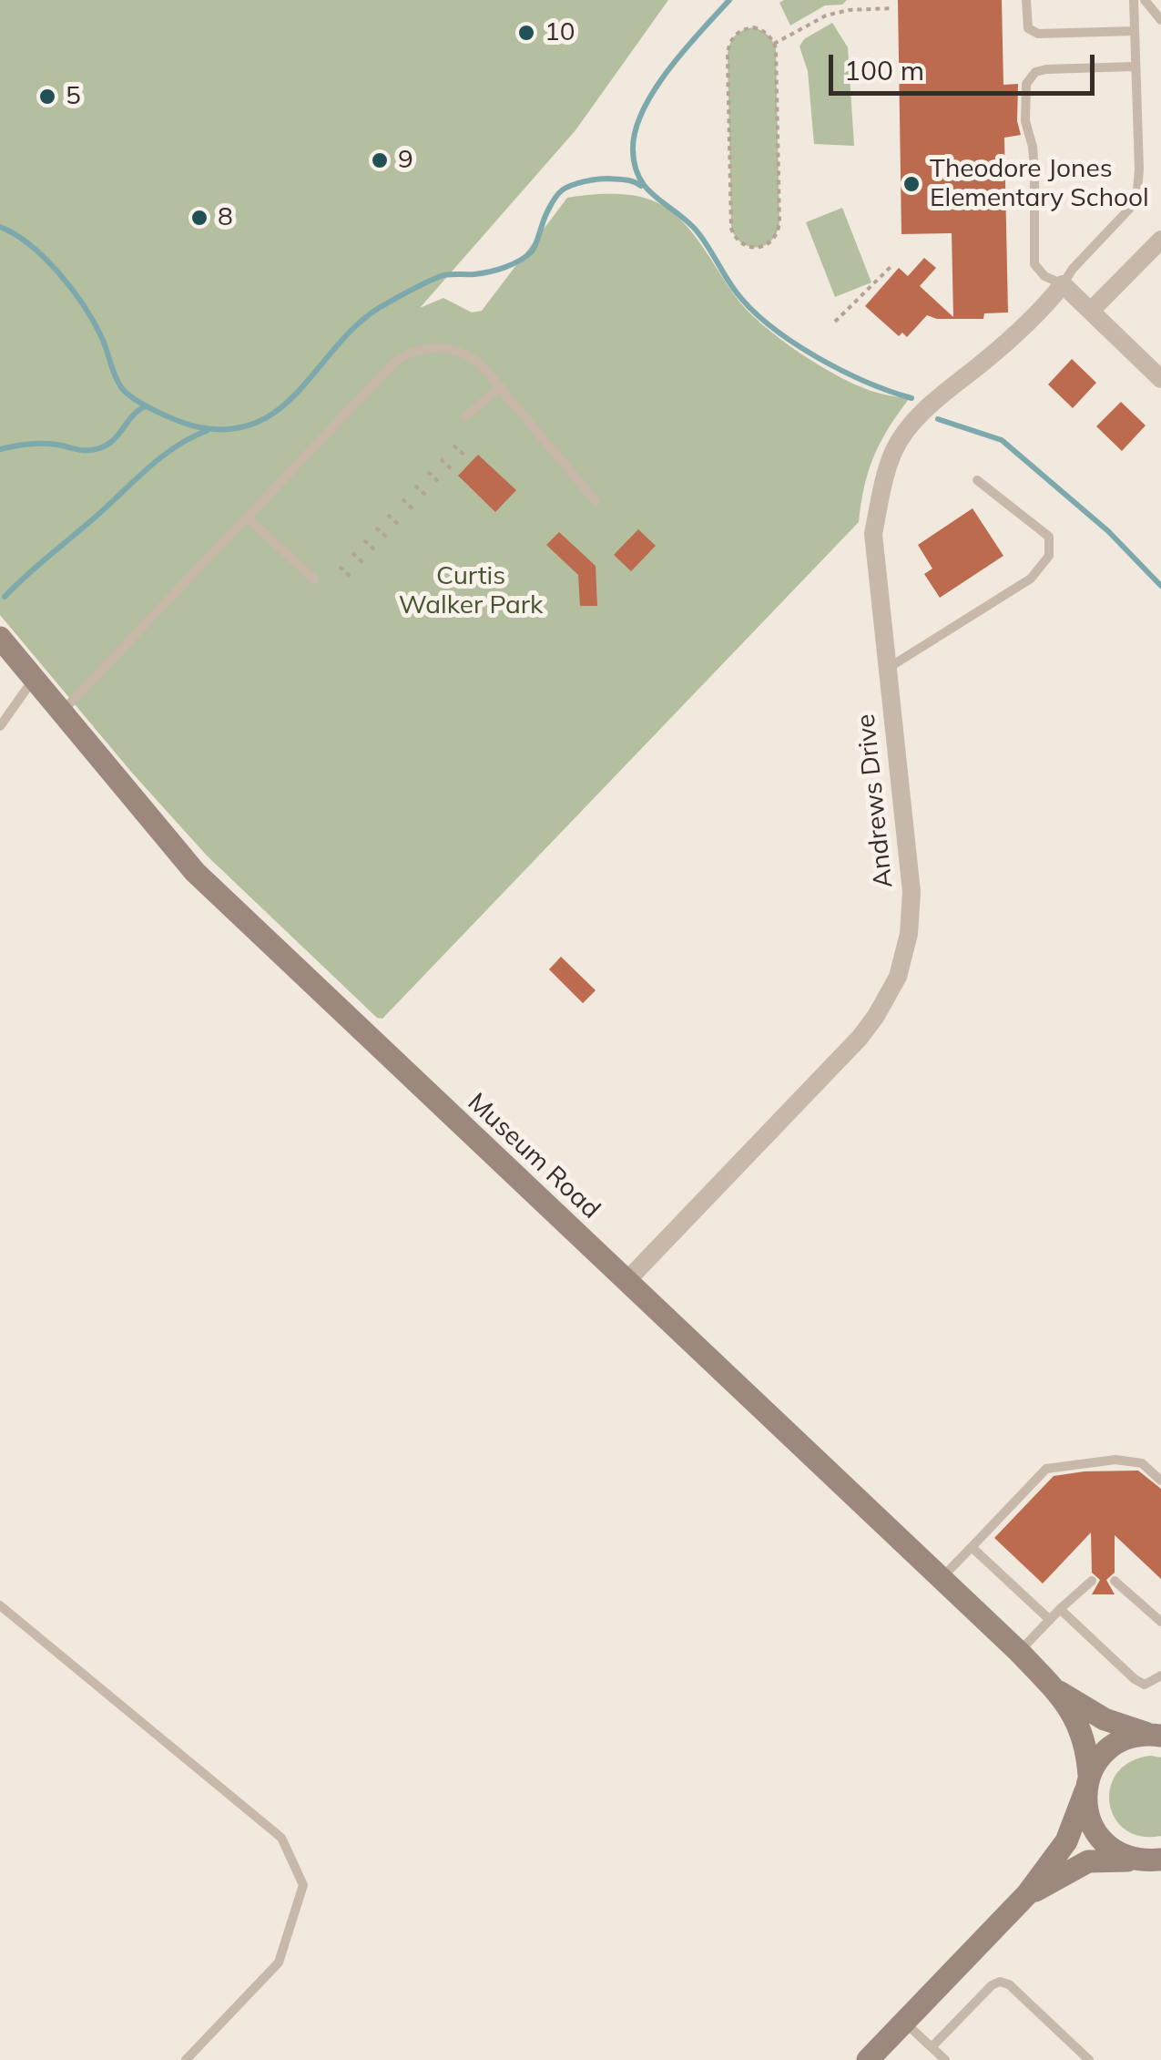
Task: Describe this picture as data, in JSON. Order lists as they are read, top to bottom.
{
  "streets": {
    "street": ["Andrews Drive", "Museum Road"]
  },
  "crossings": [
    ["Andrews Drive", "Museum Road"]
  ],
  "parks": ["Curtis Walker Park"],
  "places": [
    "10",
    "5",
    "9",
    "Theodore Jones Elementary School",
    "8"
  ],
  "scale_bar": "100 m"
}
